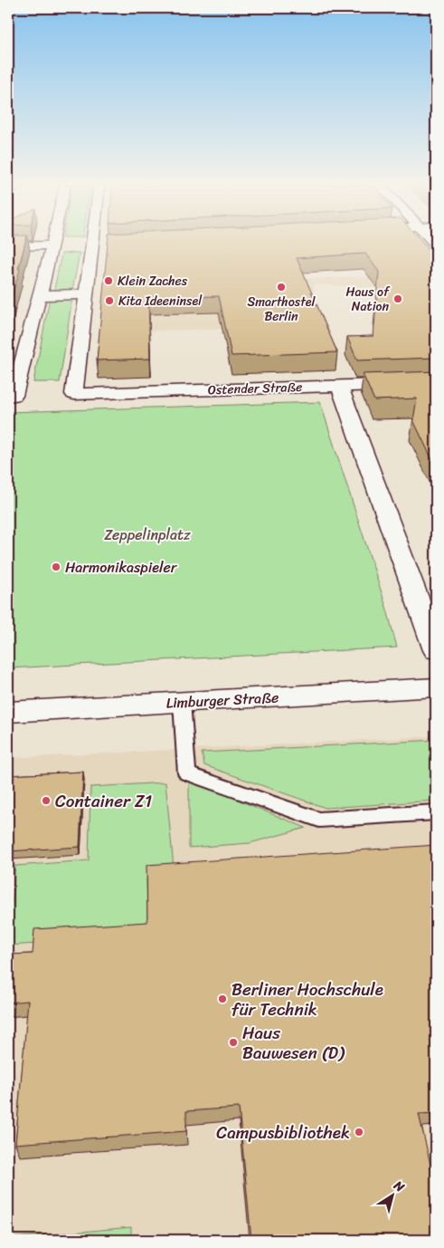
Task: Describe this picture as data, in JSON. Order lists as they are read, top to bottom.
{
  "streets": {
    "street": ["Ostender Straße", "Limburger Straße"]
  },
  "parks": ["Zeppelinplatz"],
  "places": [
    "Klein Zaches",
    "Smarthostel Berlin",
    "Haus of Nation",
    "Kita Ideeninsel",
    "Harmonikaspieler",
    "Container Z1",
    "Berliner Hochschule für Technik",
    "Haus Bauwesen (D)",
    "Campusbibliothek"
  ],
  "north": "top right"
}
